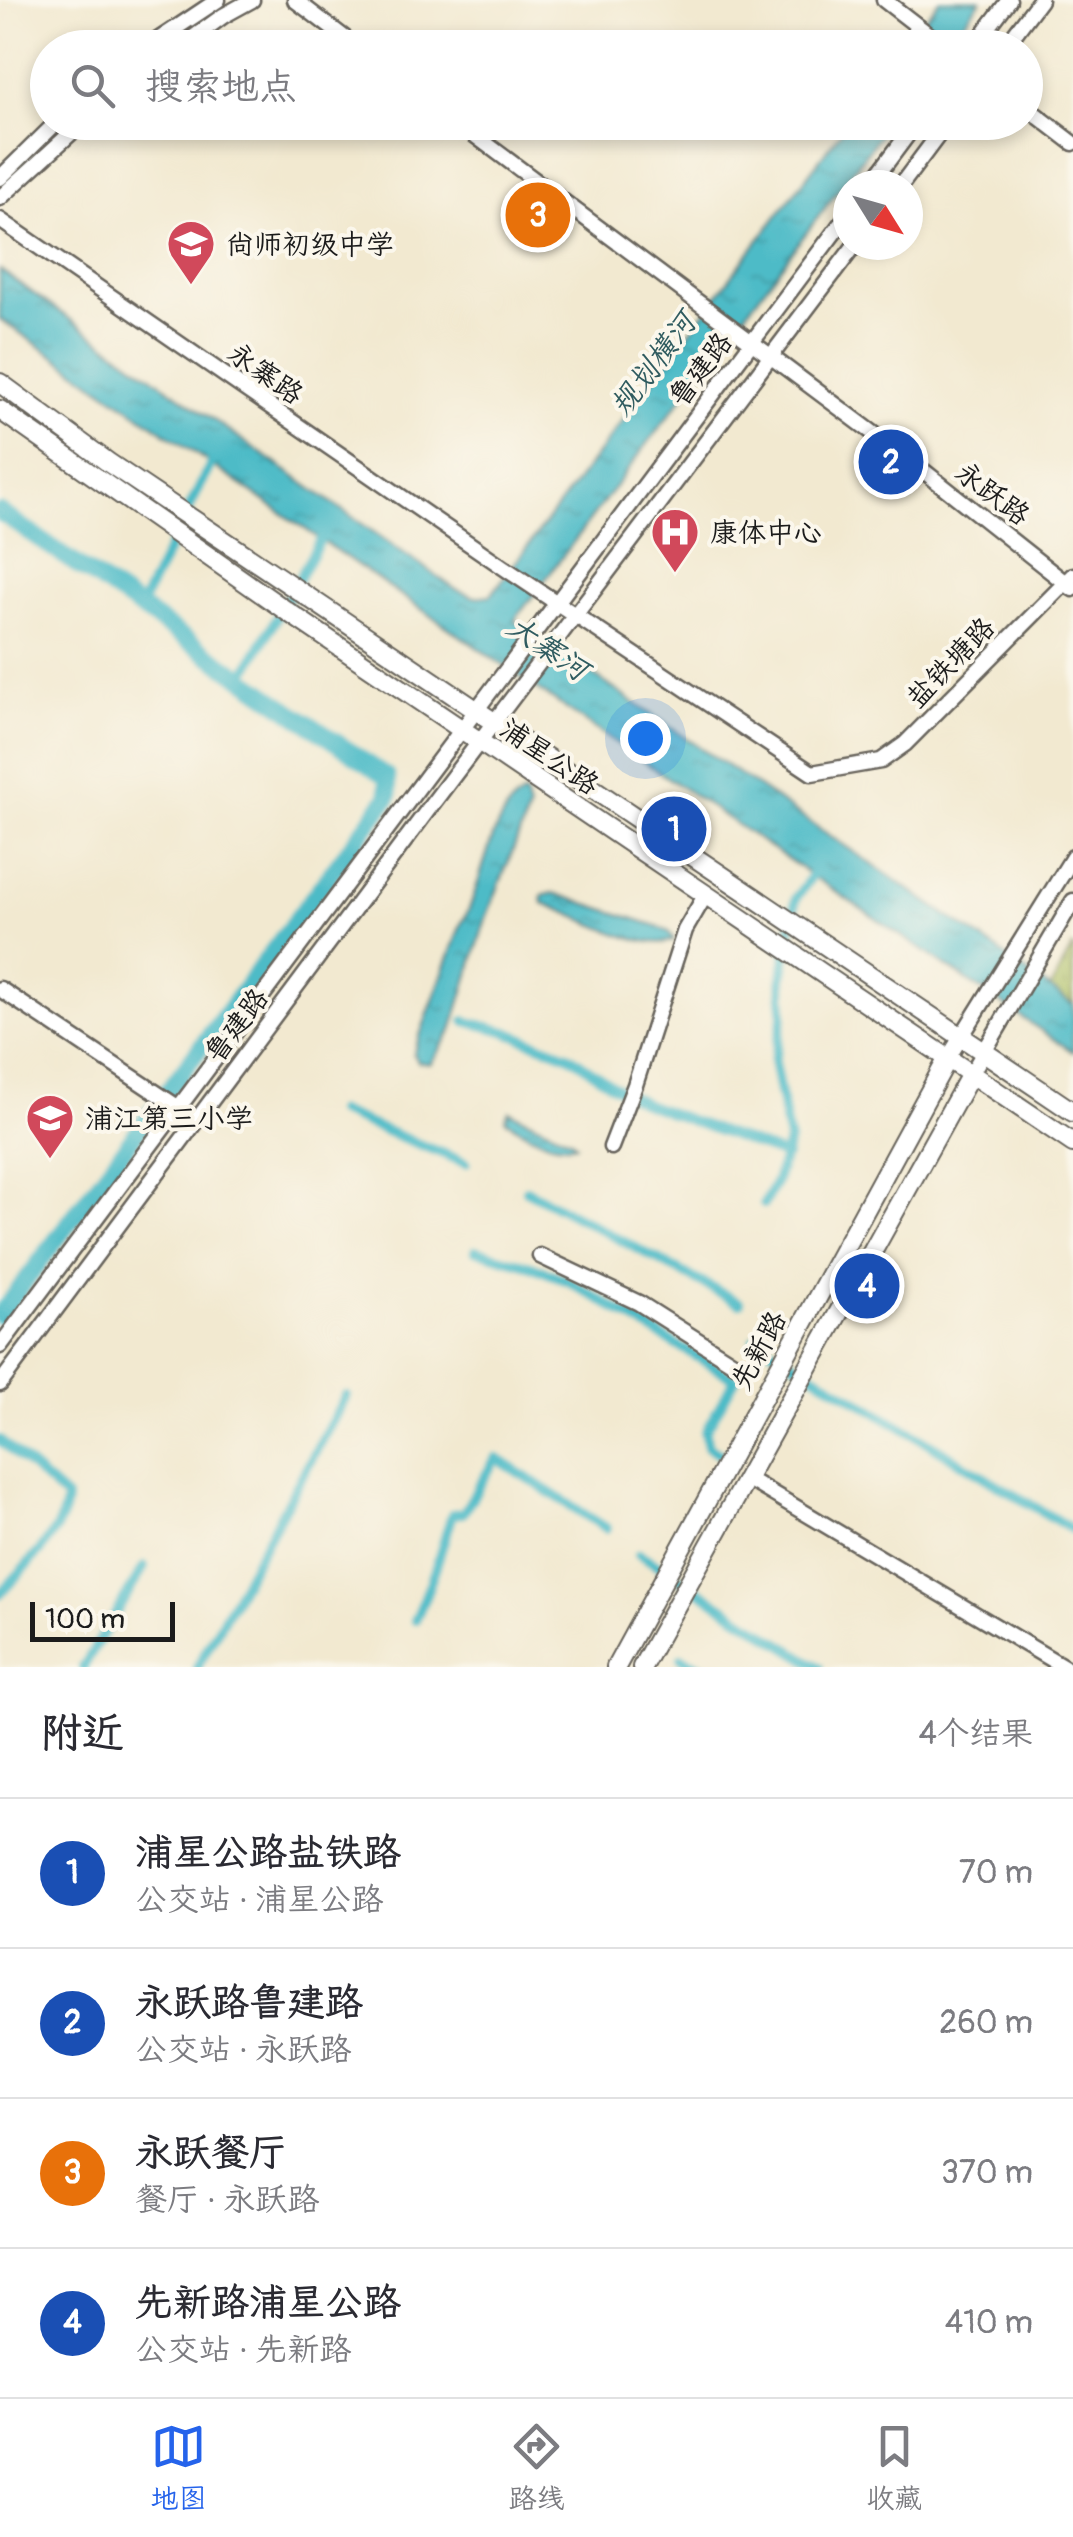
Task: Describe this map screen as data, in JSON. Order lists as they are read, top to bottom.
{
  "streets": {
    "main road": ["浦星公路", "先新路"],
    "street": [
      "鲁建路",
      "永寨路",
      "永跃路",
      "盐铁塘路"
    ]
  },
  "crossings": [
    ["鲁建路", "永寨路"],
    ["鲁建路", "永跃路"],
    ["鲁建路", "盐铁塘路"],
    ["鲁建路", "浦星公路"],
    ["永跃路", "盐铁塘路"],
    ["浦星公路", "先新路"]
  ],
  "water": ["规划横河", "大寨河"],
  "places": {
    "school or university": ["尚师初级中学", "浦江第三小学"],
    "hospital": ["康体中心"]
  },
  "scale_bar": "100 m",
  "north": "bottom right",
  "page": {
    "search": "搜索地点",
    "pins": [
      "3",
      "2",
      "1",
      "4"
    ],
    "scale": "100 m",
    "heading": ["附近", "4个结果"],
    "list": [
      {
        "mark": "1",
        "name": "浦星公路盐铁路",
        "note": "公交站 · 浦星公路",
        "value": "70 m"
      },
      {
        "mark": "2",
        "name": "永跃路鲁建路",
        "note": "公交站 · 永跃路",
        "value": "260 m"
      },
      {
        "mark": "3",
        "name": "永跃餐厅",
        "note": "餐厅 · 永跃路",
        "value": "370 m"
      },
      {
        "mark": "4",
        "name": "先新路浦星公路",
        "note": "公交站 · 先新路",
        "value": "410 m"
      }
    ],
    "nav": ["地图", "路线", "收藏"]
  }
}
